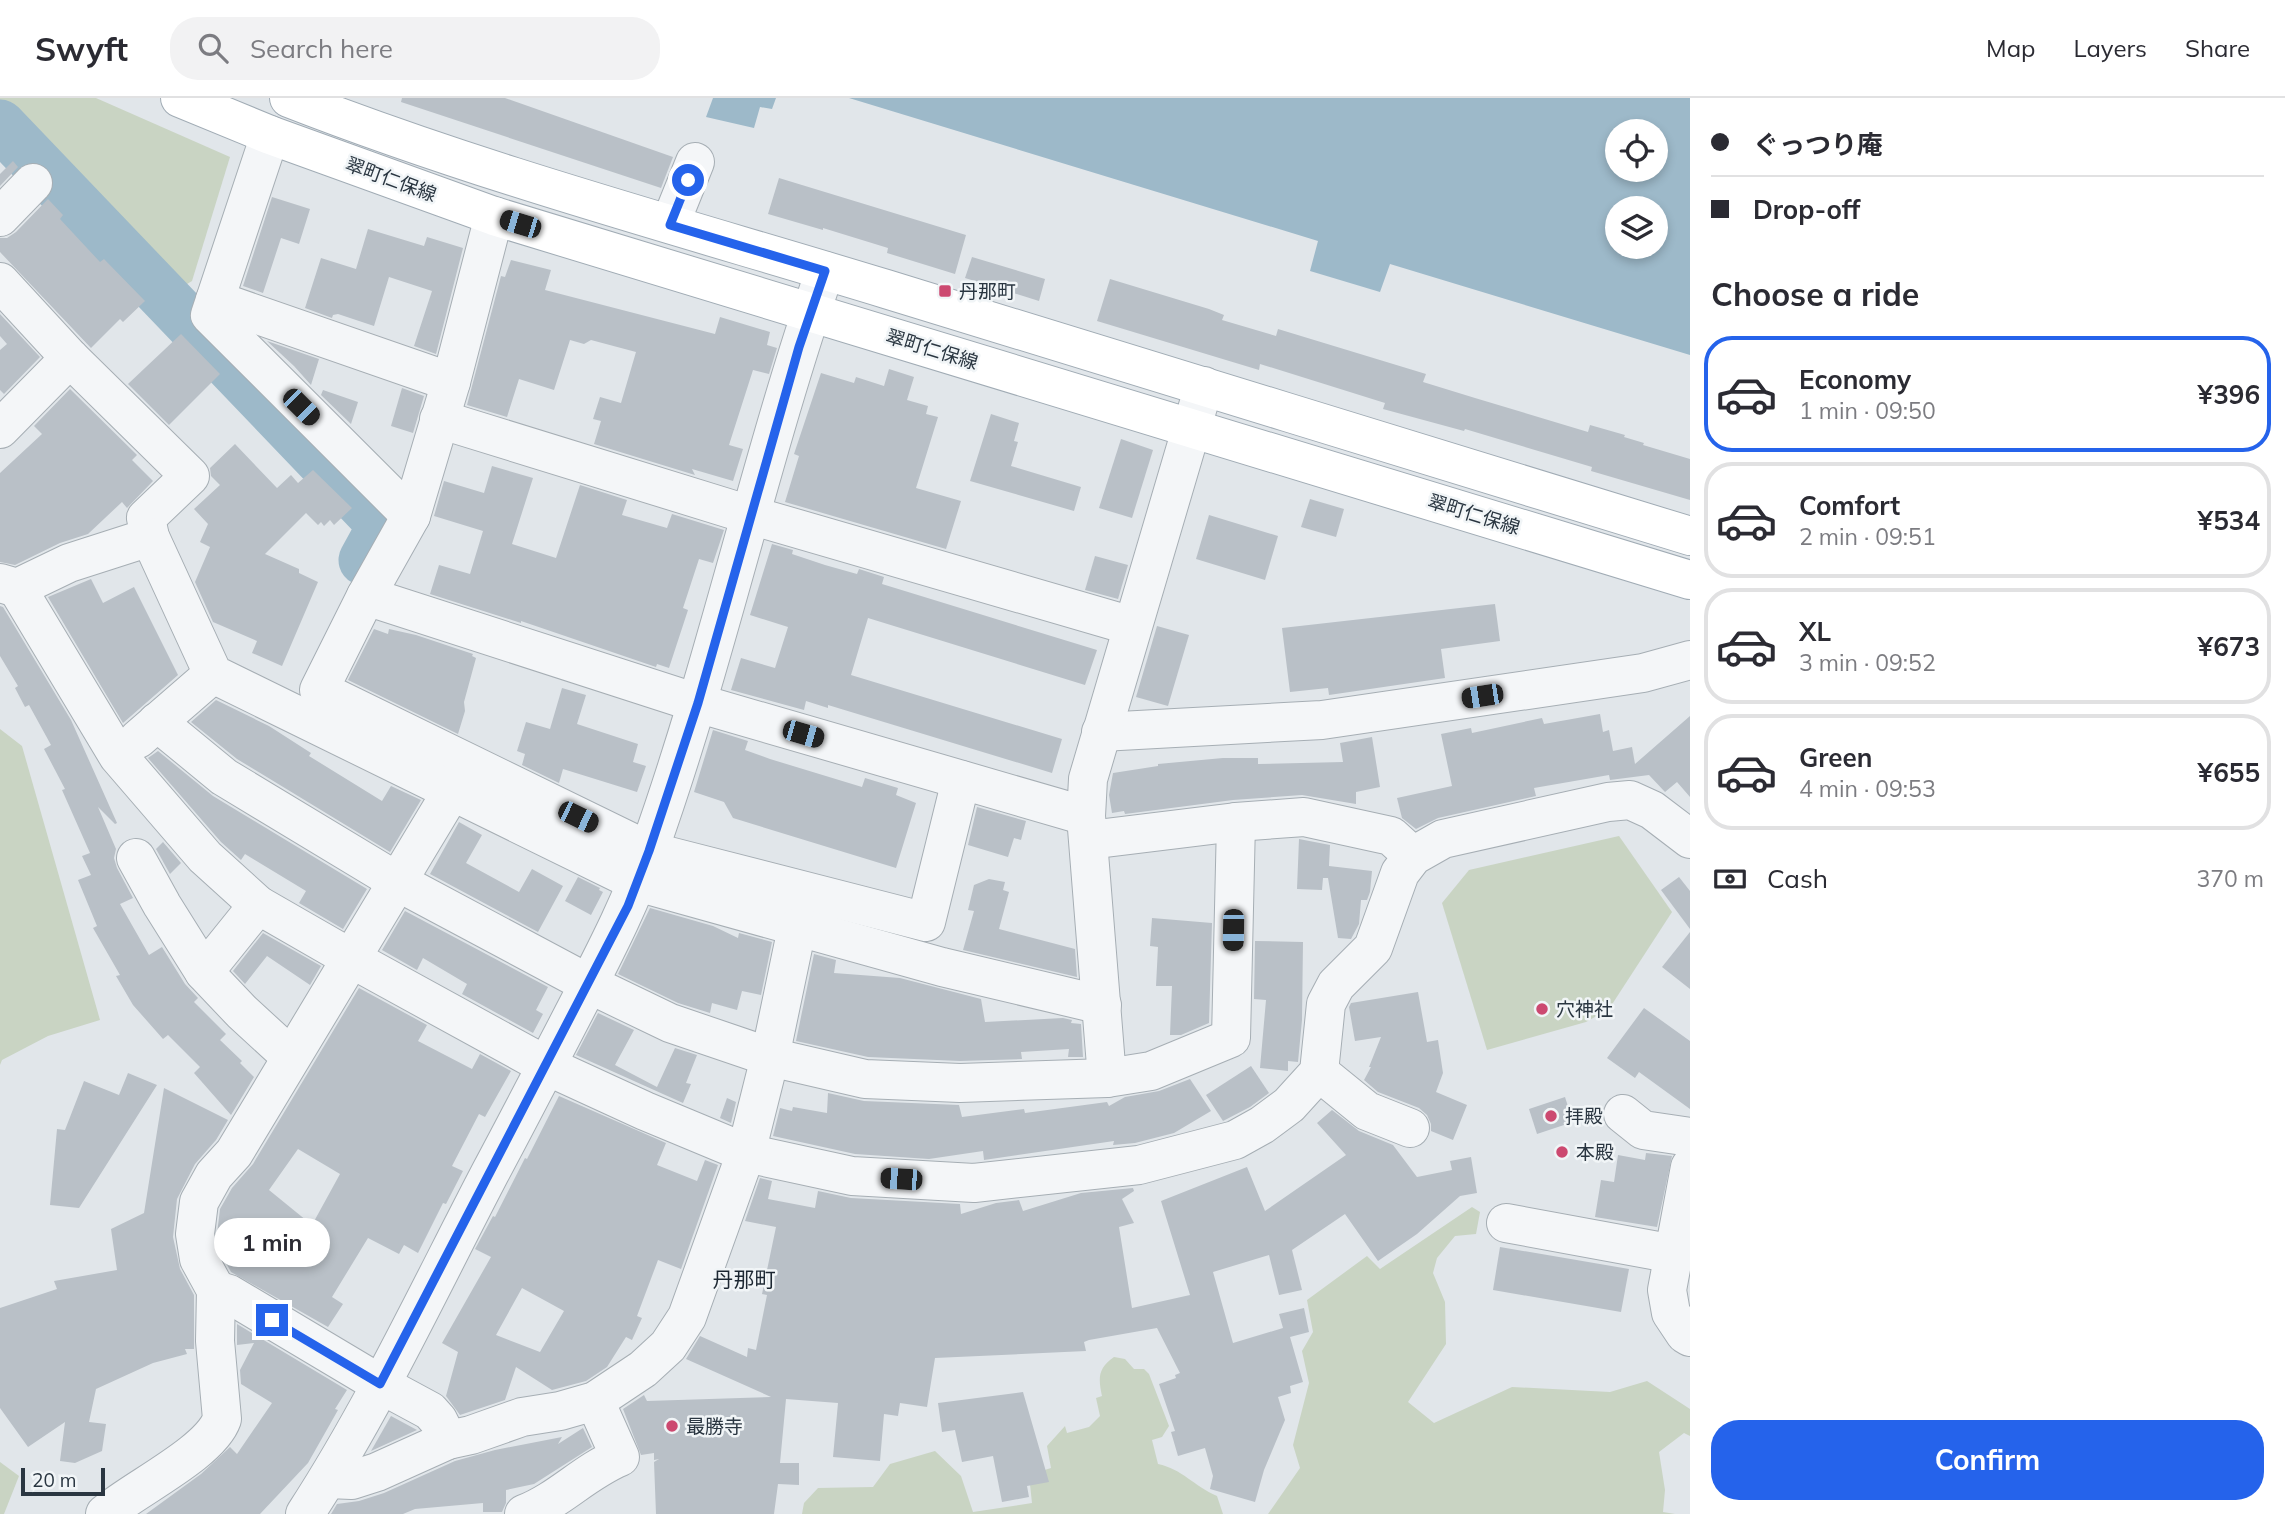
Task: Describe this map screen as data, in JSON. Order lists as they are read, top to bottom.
{
  "streets": {
    "main road": ["翠町仁保線"]
  },
  "districts": ["丹那町"],
  "places": {
    "transit": ["丹那町"],
    "other": [
      "穴神社",
      "拝殿",
      "本殿",
      "最勝寺"
    ]
  },
  "scale_bar": "20 m",
  "page": {
    "header": "Swyft",
    "search": "Search here",
    "nav": ["Map", "Layers", "Share"],
    "banner": ["ぐっつり庵", "Drop-off"],
    "heading": "Choose a ride",
    "list": [
      {
        "name": "Economy",
        "note": "1 min · 09:50",
        "value": "¥396"
      },
      {
        "name": "Comfort",
        "note": "2 min · 09:51",
        "value": "¥534"
      },
      {
        "name": "XL",
        "note": "3 min · 09:52",
        "value": "¥673"
      },
      {
        "name": "Green",
        "note": "4 min · 09:53",
        "value": "¥655"
      }
    ],
    "pay": ["Cash", "370 m"],
    "bubble": "1 min",
    "buttons": "Confirm",
    "scale": "20 m"
  }
}
